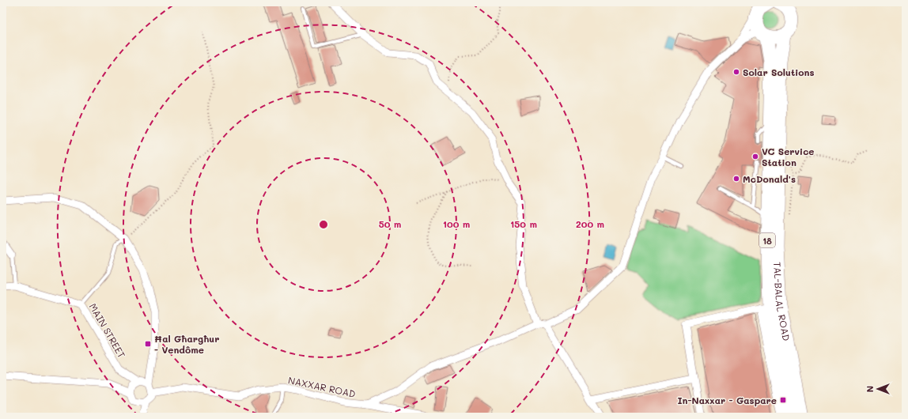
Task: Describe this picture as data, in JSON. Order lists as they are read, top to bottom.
{
  "streets": {
    "highway": ["18", "TAL-BALAL ROAD"],
    "street": ["MAIN STREET", "NAXXAR ROAD"]
  },
  "crossings": [
    ["MAIN STREET", "NAXXAR ROAD"]
  ],
  "places": {
    "other": ["Solar Solutions", "VC Service Station", "McDonald's"],
    "transit": ["Ħal Għargħur - Vendôme", "In-Naxxar - Gaspare"]
  },
  "north": "left",
  "rings": [
    "50 m",
    "100 m",
    "150 m",
    "200 m"
  ]
}
